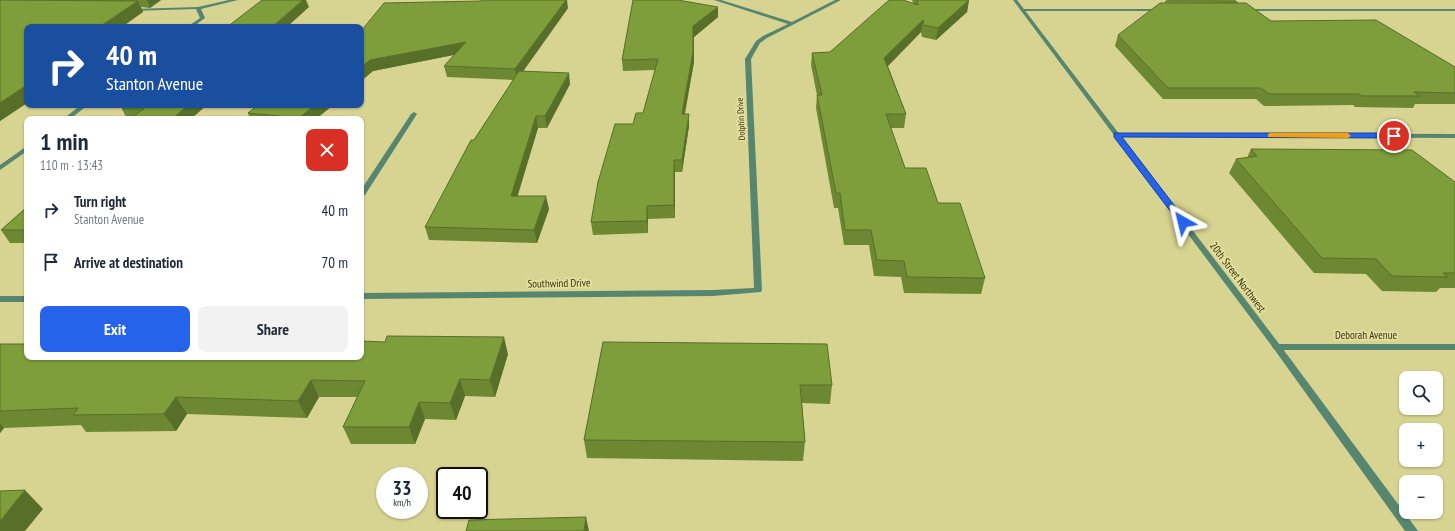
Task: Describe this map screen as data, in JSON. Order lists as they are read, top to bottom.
{
  "streets": {
    "street": [
      "Dolphin Drive",
      "20th Street Northwest",
      "Southwind Drive",
      "Deborah Avenue"
    ]
  },
  "crossings": [
    ["Dolphin Drive", "Southwind Drive"],
    ["20th Street Northwest", "Deborah Avenue"]
  ],
  "page": {
    "turn": ["40 m", "Stanton Avenue"],
    "heading": ["1 min", "110 m · 13:43"],
    "list": [
      {
        "name": "Turn right",
        "note": "Stanton Avenue",
        "value": "40 m"
      },
      {
        "name": "Arrive at destination",
        "value": "70 m"
      }
    ],
    "buttons": ["Exit", "Share"],
    "map_buttons": ["+", "−"],
    "speed": "33 km/h",
    "limit": "40"
  }
}
